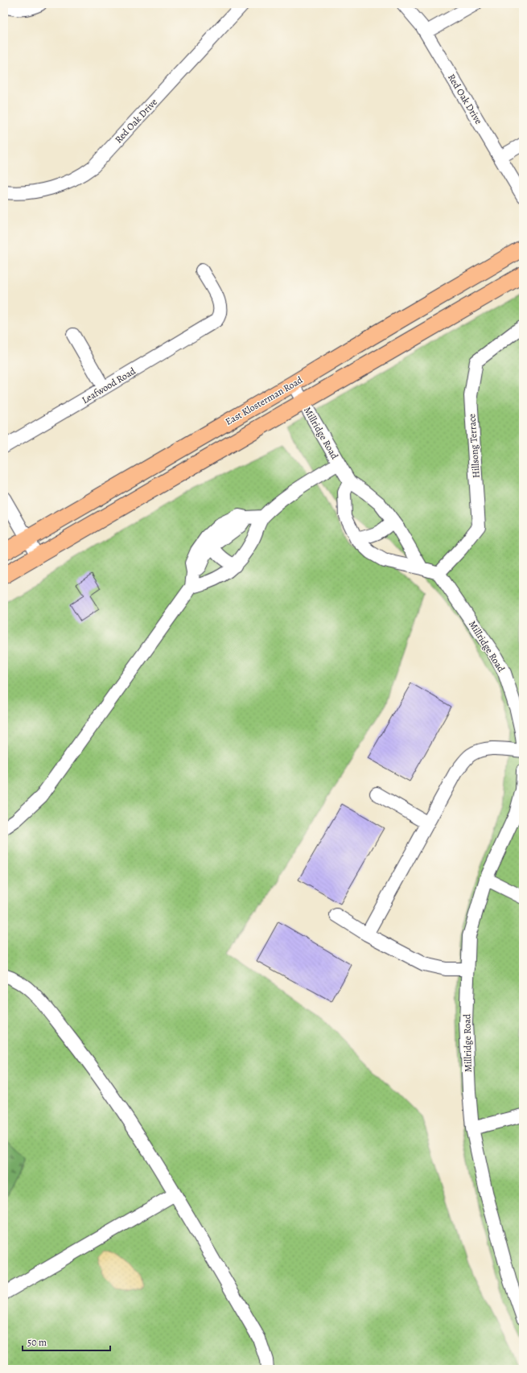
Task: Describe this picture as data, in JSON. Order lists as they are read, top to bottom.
{
  "streets": {
    "main road": ["East Klosterman Road"],
    "street": [
      "Red Oak Drive",
      "Leafwood Road",
      "Millridge Road",
      "Hillsong Terrace"
    ]
  },
  "crossings": [
    ["East Klosterman Road", "Millridge Road"],
    ["Millridge Road", "Hillsong Terrace"]
  ],
  "scale_bar": "50 m"
}
